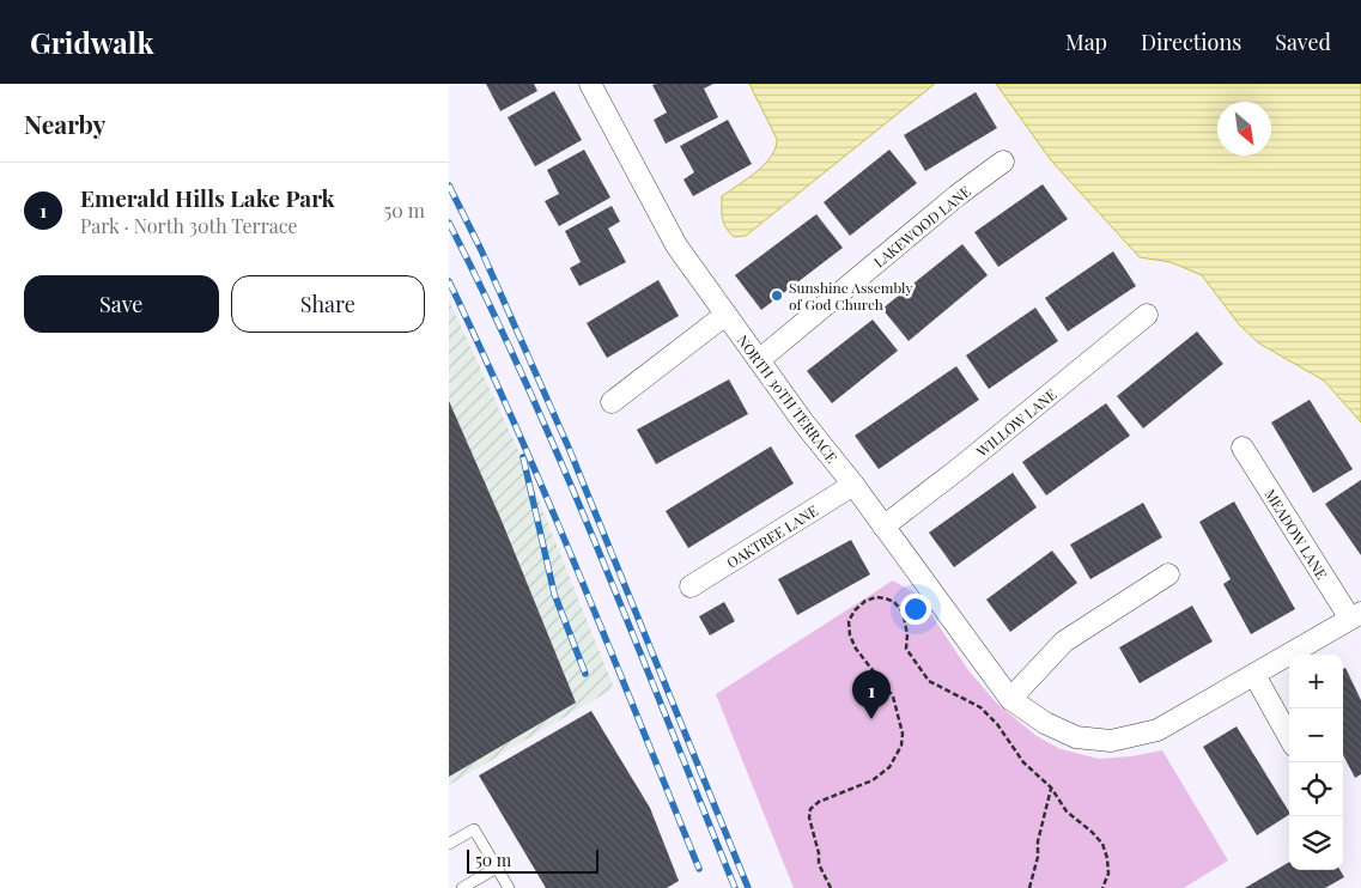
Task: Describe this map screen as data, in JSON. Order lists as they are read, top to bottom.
{
  "streets": {
    "street": [
      "LAKEWOOD LANE",
      "NORTH 30TH TERRACE",
      "WILLOW LANE",
      "MEADOW LANE",
      "OAKTREE LANE"
    ]
  },
  "crossings": [
    ["LAKEWOOD LANE", "NORTH 30TH TERRACE"],
    ["NORTH 30TH TERRACE", "WILLOW LANE"],
    ["NORTH 30TH TERRACE", "MEADOW LANE"],
    ["NORTH 30TH TERRACE", "OAKTREE LANE"]
  ],
  "places": ["Sunshine Assembly of God Church"],
  "scale_bar": "50 m",
  "north": "bottom right",
  "page": {
    "header": "Gridwalk",
    "nav": ["Map", "Directions", "Saved"],
    "heading": "Nearby",
    "list": [
      {
        "mark": "1",
        "name": "Emerald Hills Lake Park",
        "note": "Park · North 30th Terrace",
        "value": "50 m"
      }
    ],
    "buttons": ["Save", "Share"],
    "map_buttons": ["+", "−"],
    "pins": "1",
    "scale": "50 m"
  }
}
